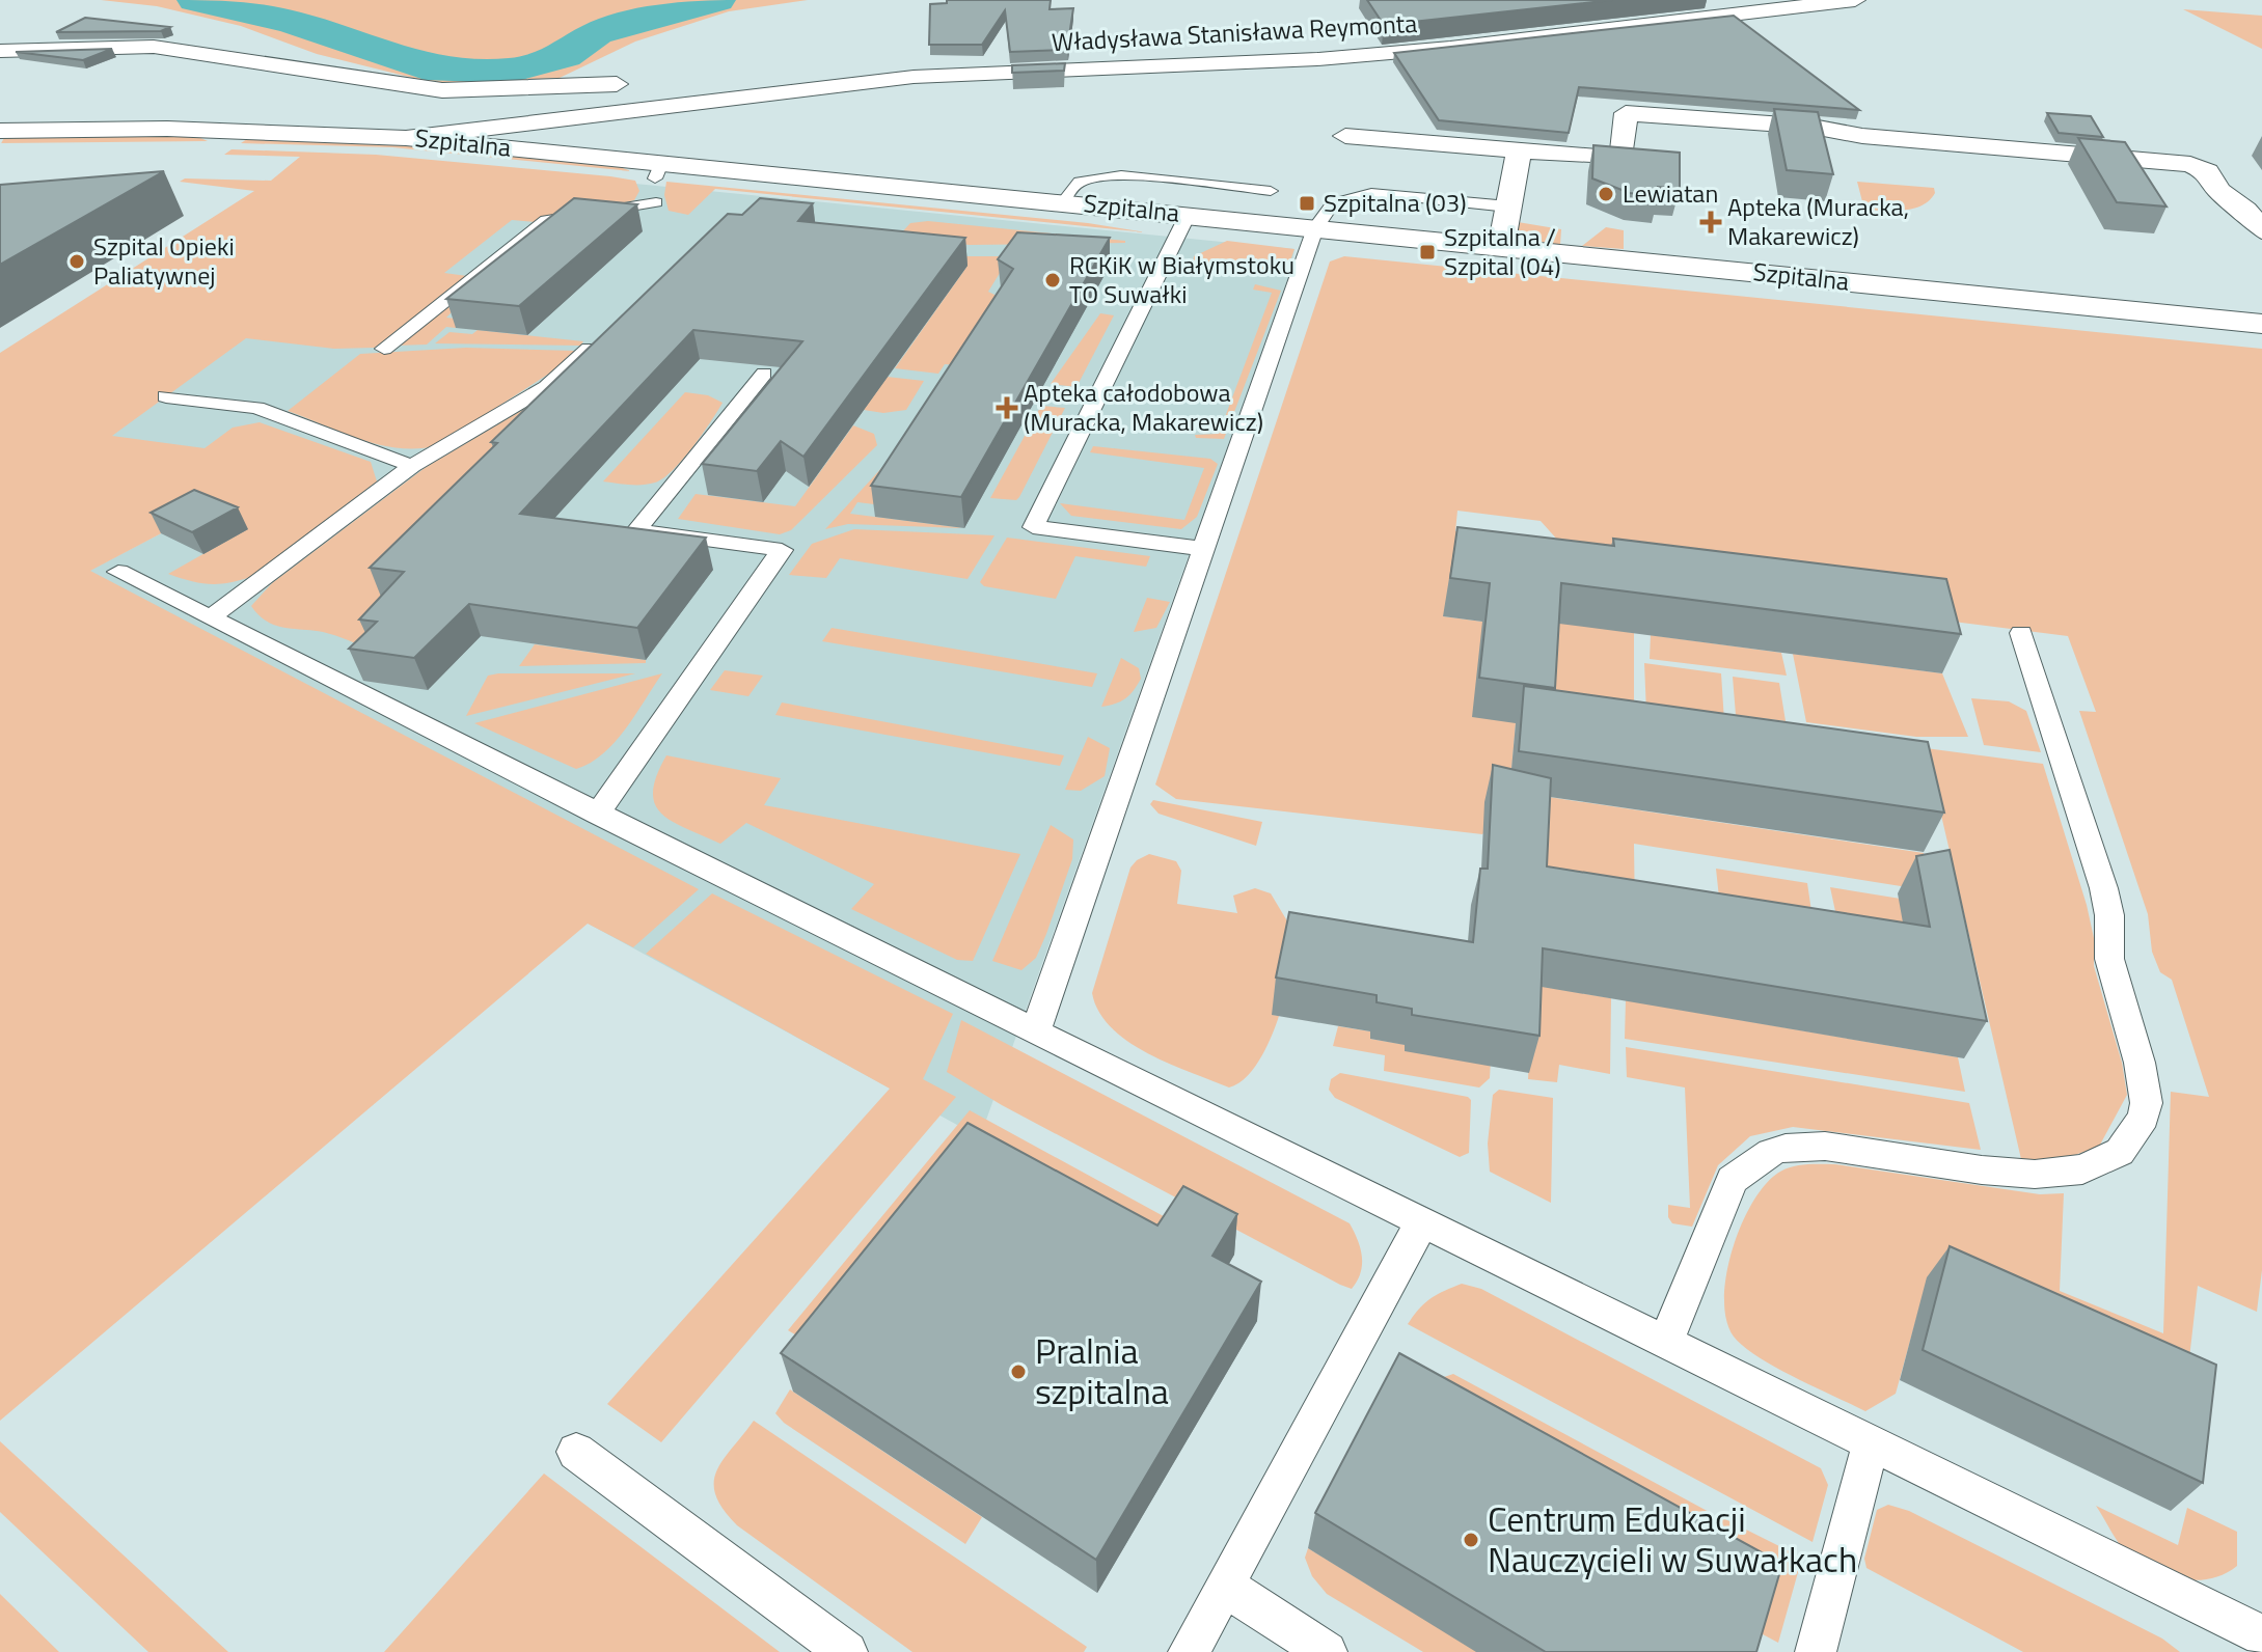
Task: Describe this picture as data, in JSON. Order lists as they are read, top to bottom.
{
  "streets": {
    "street": ["Władysława Stanisława Reymonta", "Szpitalna"]
  },
  "crossings": [
    ["Władysława Stanisława Reymonta", "Szpitalna"]
  ],
  "places": {
    "other": [
      "Lewiatan",
      "Szpital Opieki Paliatywnej",
      "RCKiK w Białymstoku TO Suwałki",
      "Pralnia szpitalna",
      "Centrum Edukacji Nauczycieli w Suwałkach"
    ],
    "transit": ["Szpitalna (03)", "Szpitalna / Szpital (04)"],
    "health": ["Apteka (Muracka, Makarewicz)", "Apteka całodobowa (Muracka, Makarewicz)"]
  }
}
